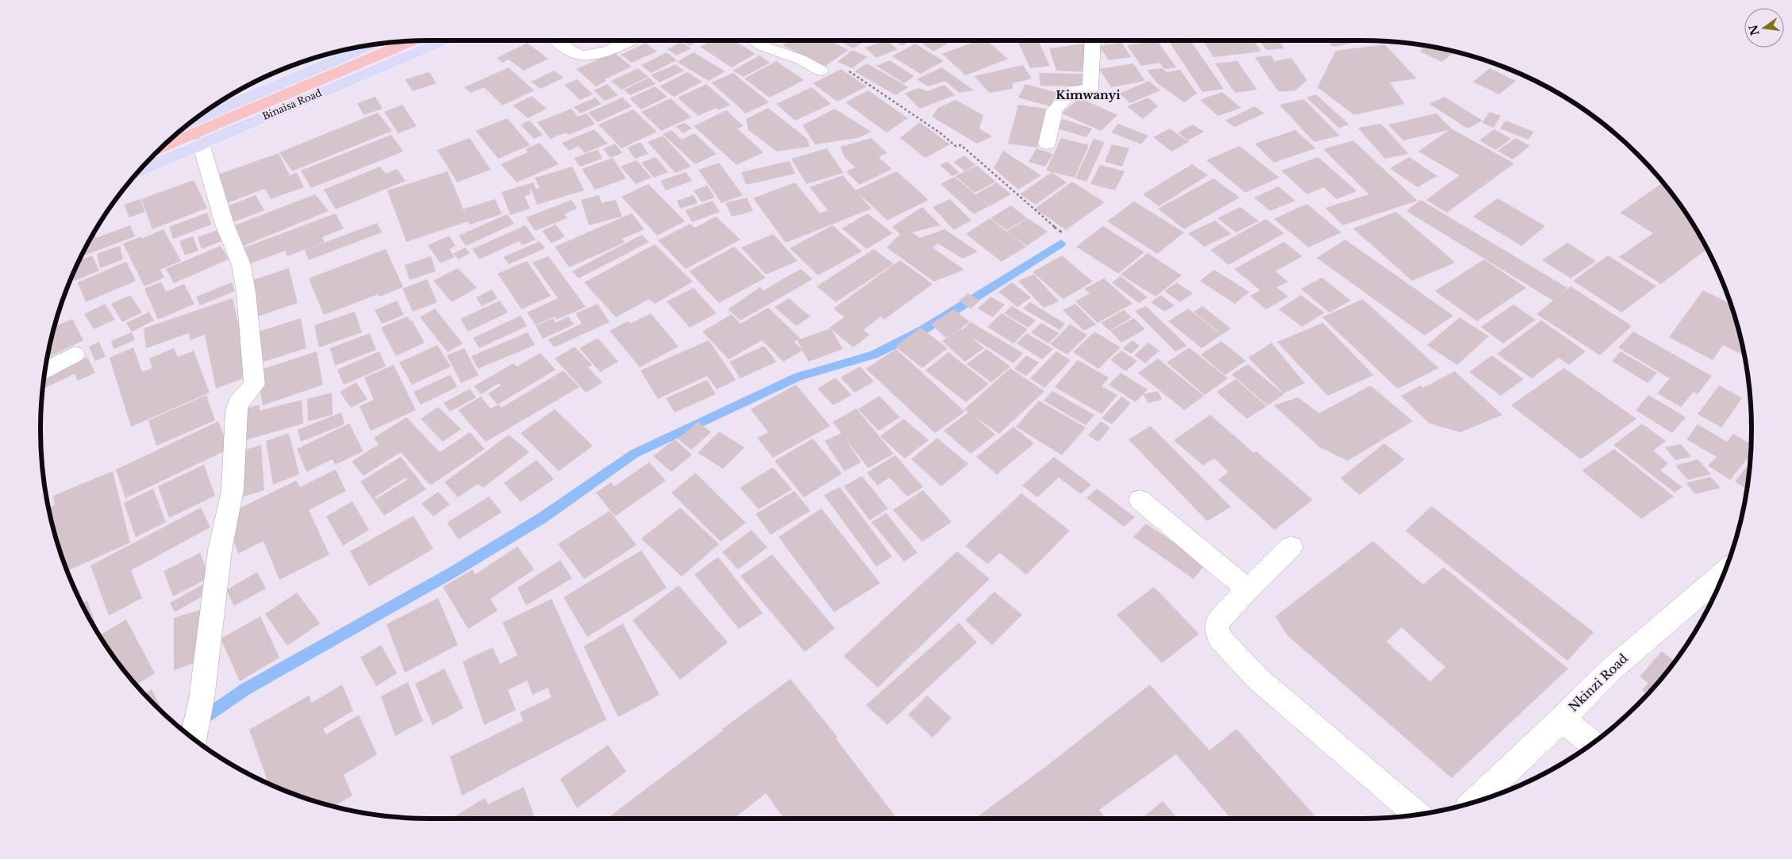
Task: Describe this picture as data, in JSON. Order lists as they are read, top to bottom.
{
  "streets": {
    "main road": ["Binaisa Road"],
    "street": ["Nkinzi Road"]
  },
  "districts": ["Kimwanyi"],
  "north": "left"
}
